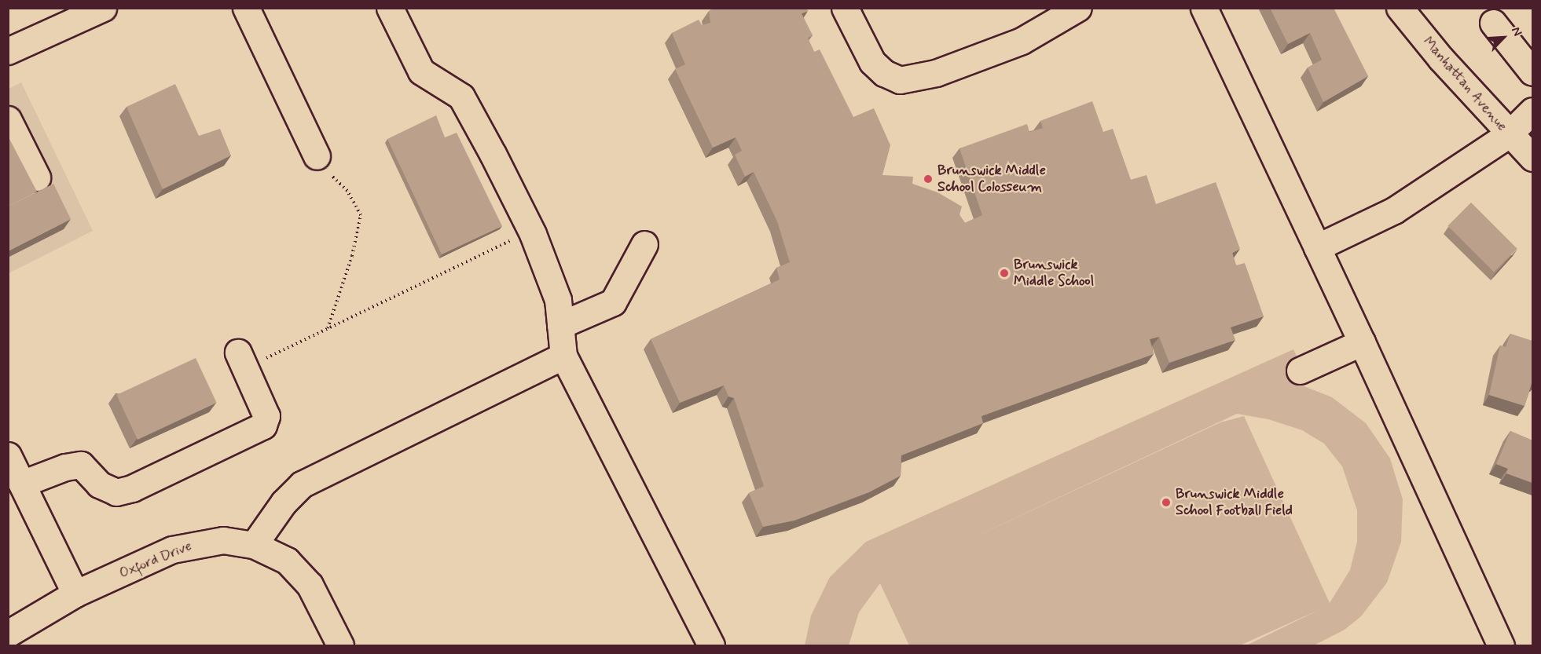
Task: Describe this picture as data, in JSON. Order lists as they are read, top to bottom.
{
  "streets": {
    "street": ["Manhattan Avenue", "Oxford Drive"]
  },
  "places": ["Brunswick Middle School Colosseum", "Brunswick Middle School", "Brunswick Middle School Football Field"],
  "north": "top right"
}
